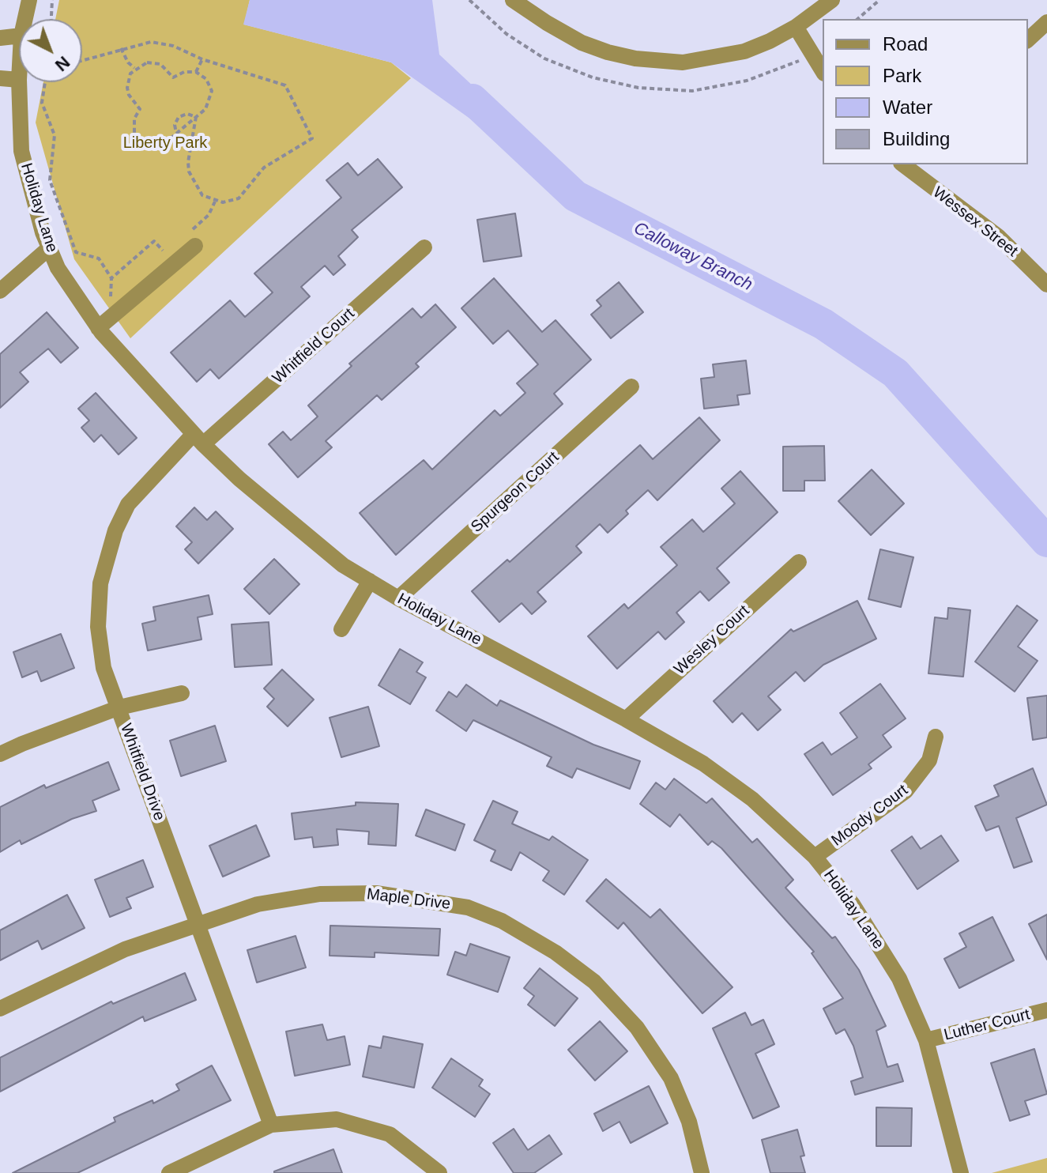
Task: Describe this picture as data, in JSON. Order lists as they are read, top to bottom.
{
  "streets": {
    "street": [
      "Holiday Lane",
      "Wessex Street",
      "Whitfield Court",
      "Spurgeon Court",
      "Wesley Court",
      "Whitfield Drive",
      "Moody Court",
      "Maple Drive",
      "Luther Court"
    ]
  },
  "crossings": [
    ["Holiday Lane", "Whitfield Court"],
    ["Holiday Lane", "Spurgeon Court"],
    ["Holiday Lane", "Wesley Court"],
    ["Holiday Lane", "Whitfield Drive"],
    ["Holiday Lane", "Moody Court"],
    ["Holiday Lane", "Luther Court"],
    ["Whitfield Court", "Whitfield Drive"],
    ["Whitfield Drive", "Maple Drive"]
  ],
  "water": ["Calloway Branch"],
  "parks": ["Liberty Park"],
  "legend": [
    "Road",
    "Park",
    "Water",
    "Building"
  ],
  "north": "bottom right"
}
